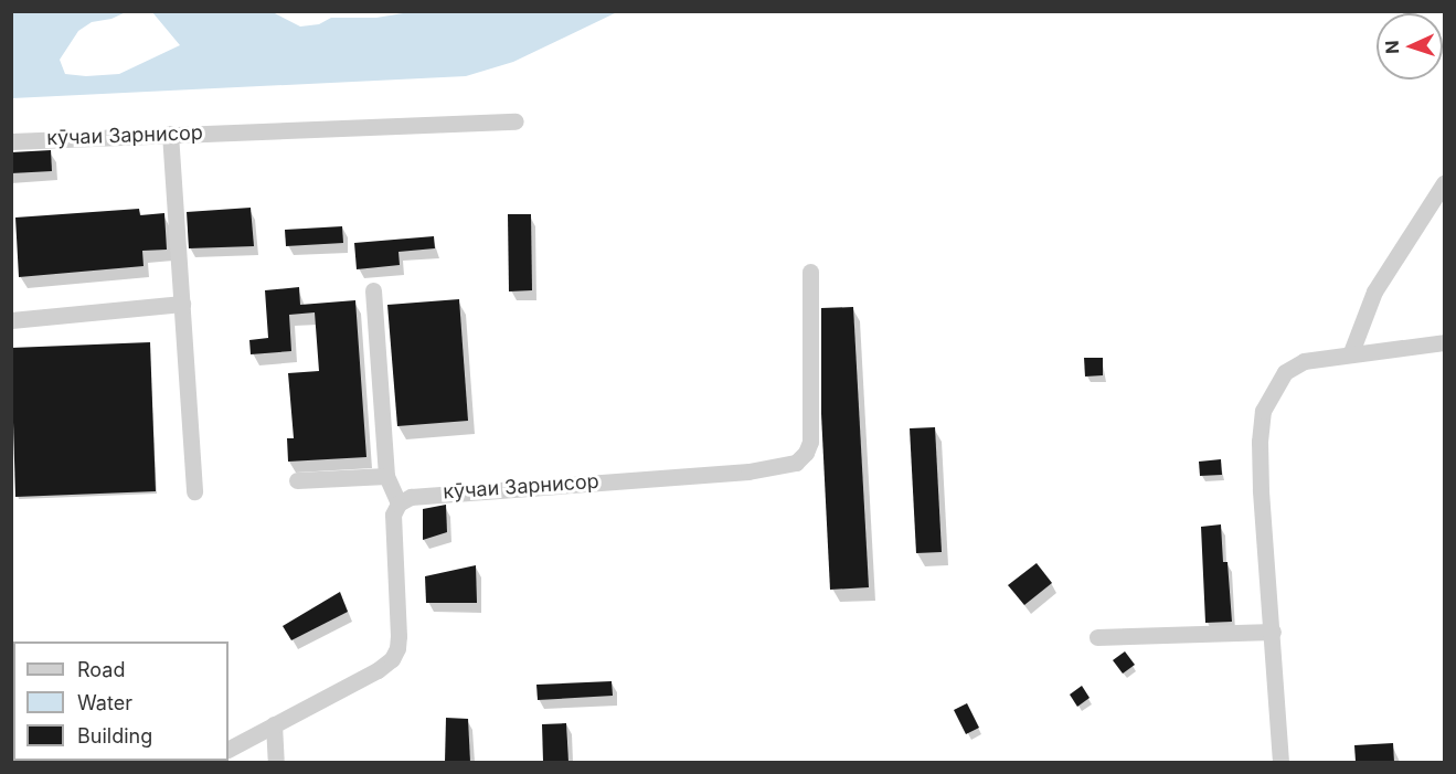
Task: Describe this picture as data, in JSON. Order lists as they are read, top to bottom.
{
  "streets": {
    "lane": ["кӯчаи Зарнисор"]
  },
  "legend": ["Road", "Water", "Building"],
  "north": "left"
}
